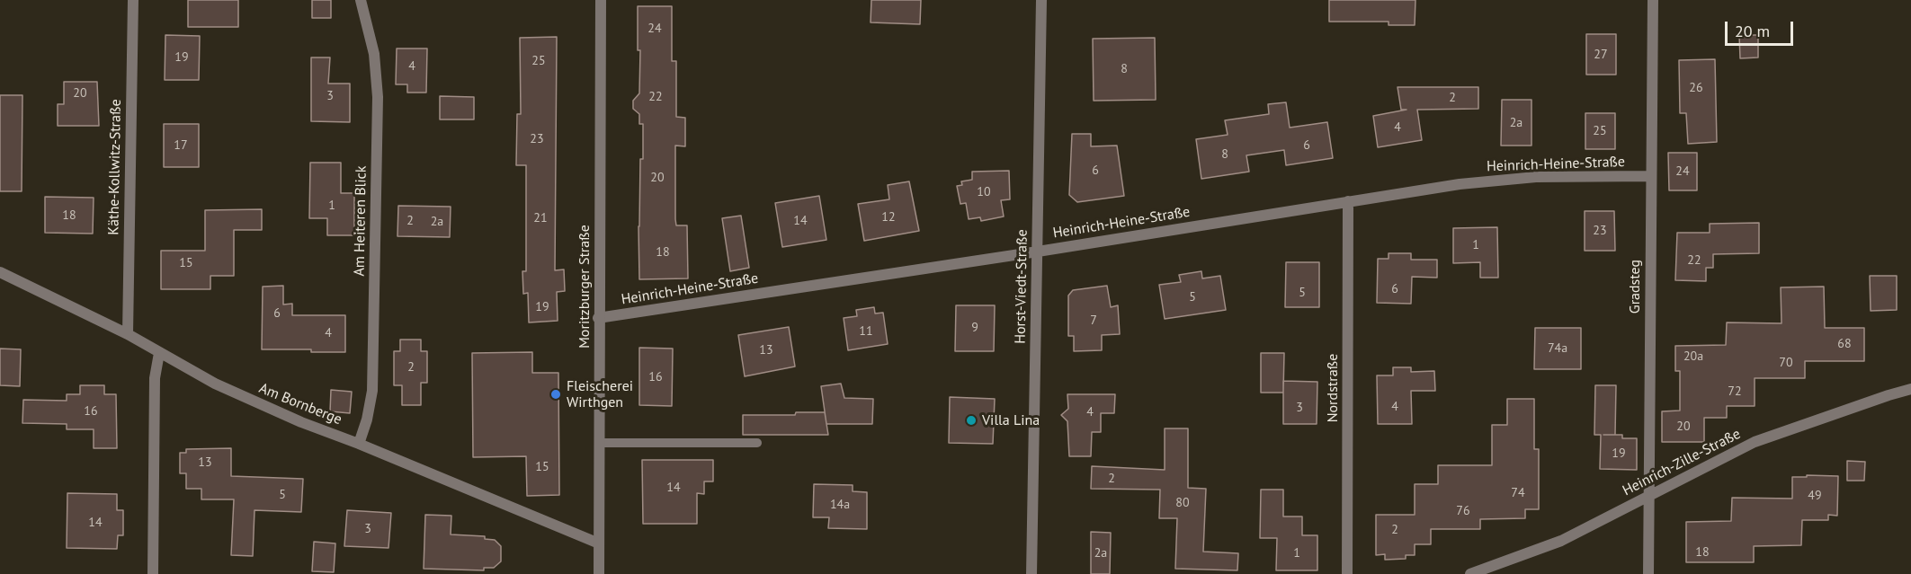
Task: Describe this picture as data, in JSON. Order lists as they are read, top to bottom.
{
  "streets": {
    "street": [
      "Heinrich-Heine-Straße",
      "Käthe-Kollwitz-Straße",
      "Am Heiteren Blick",
      "Moritzburger Straße",
      "Horst-Viedt-Straße",
      "Gradsteg",
      "Nordstraße",
      "Am Bornberge",
      "Heinrich-Zille-Straße"
    ]
  },
  "crossings": [
    ["Heinrich-Heine-Straße", "Moritzburger Straße"],
    ["Heinrich-Heine-Straße", "Horst-Viedt-Straße"],
    ["Heinrich-Heine-Straße", "Gradsteg"],
    ["Heinrich-Heine-Straße", "Nordstraße"],
    ["Käthe-Kollwitz-Straße", "Am Bornberge"],
    ["Am Heiteren Blick", "Am Bornberge"],
    ["Moritzburger Straße", "Am Bornberge"],
    ["Gradsteg", "Heinrich-Zille-Straße"]
  ],
  "places": ["Fleischerei Wirthgen", "Villa Lina"],
  "house_numbers": [
    "24",
    "27",
    "19",
    "25",
    "4",
    "8",
    "26",
    "20",
    "3",
    "22",
    "2",
    "2a",
    "4",
    "25",
    "23",
    "17",
    "6",
    "8",
    "6",
    "24",
    "20",
    "10",
    "1",
    "18",
    "12",
    "21",
    "2",
    "14",
    "2a",
    "23",
    "1",
    "18",
    "22",
    "15",
    "6",
    "5",
    "5",
    "19",
    "6",
    "7",
    "9",
    "11",
    "4",
    "68",
    "74a",
    "13",
    "20a",
    "70",
    "2",
    "16",
    "72",
    "4",
    "3",
    "16",
    "4",
    "20",
    "19",
    "13",
    "15",
    "2",
    "14",
    "74",
    "5",
    "49",
    "80",
    "14a",
    "76",
    "14",
    "3",
    "2",
    "18",
    "2a",
    "1"
  ],
  "scale_bar": "20 m"
}
